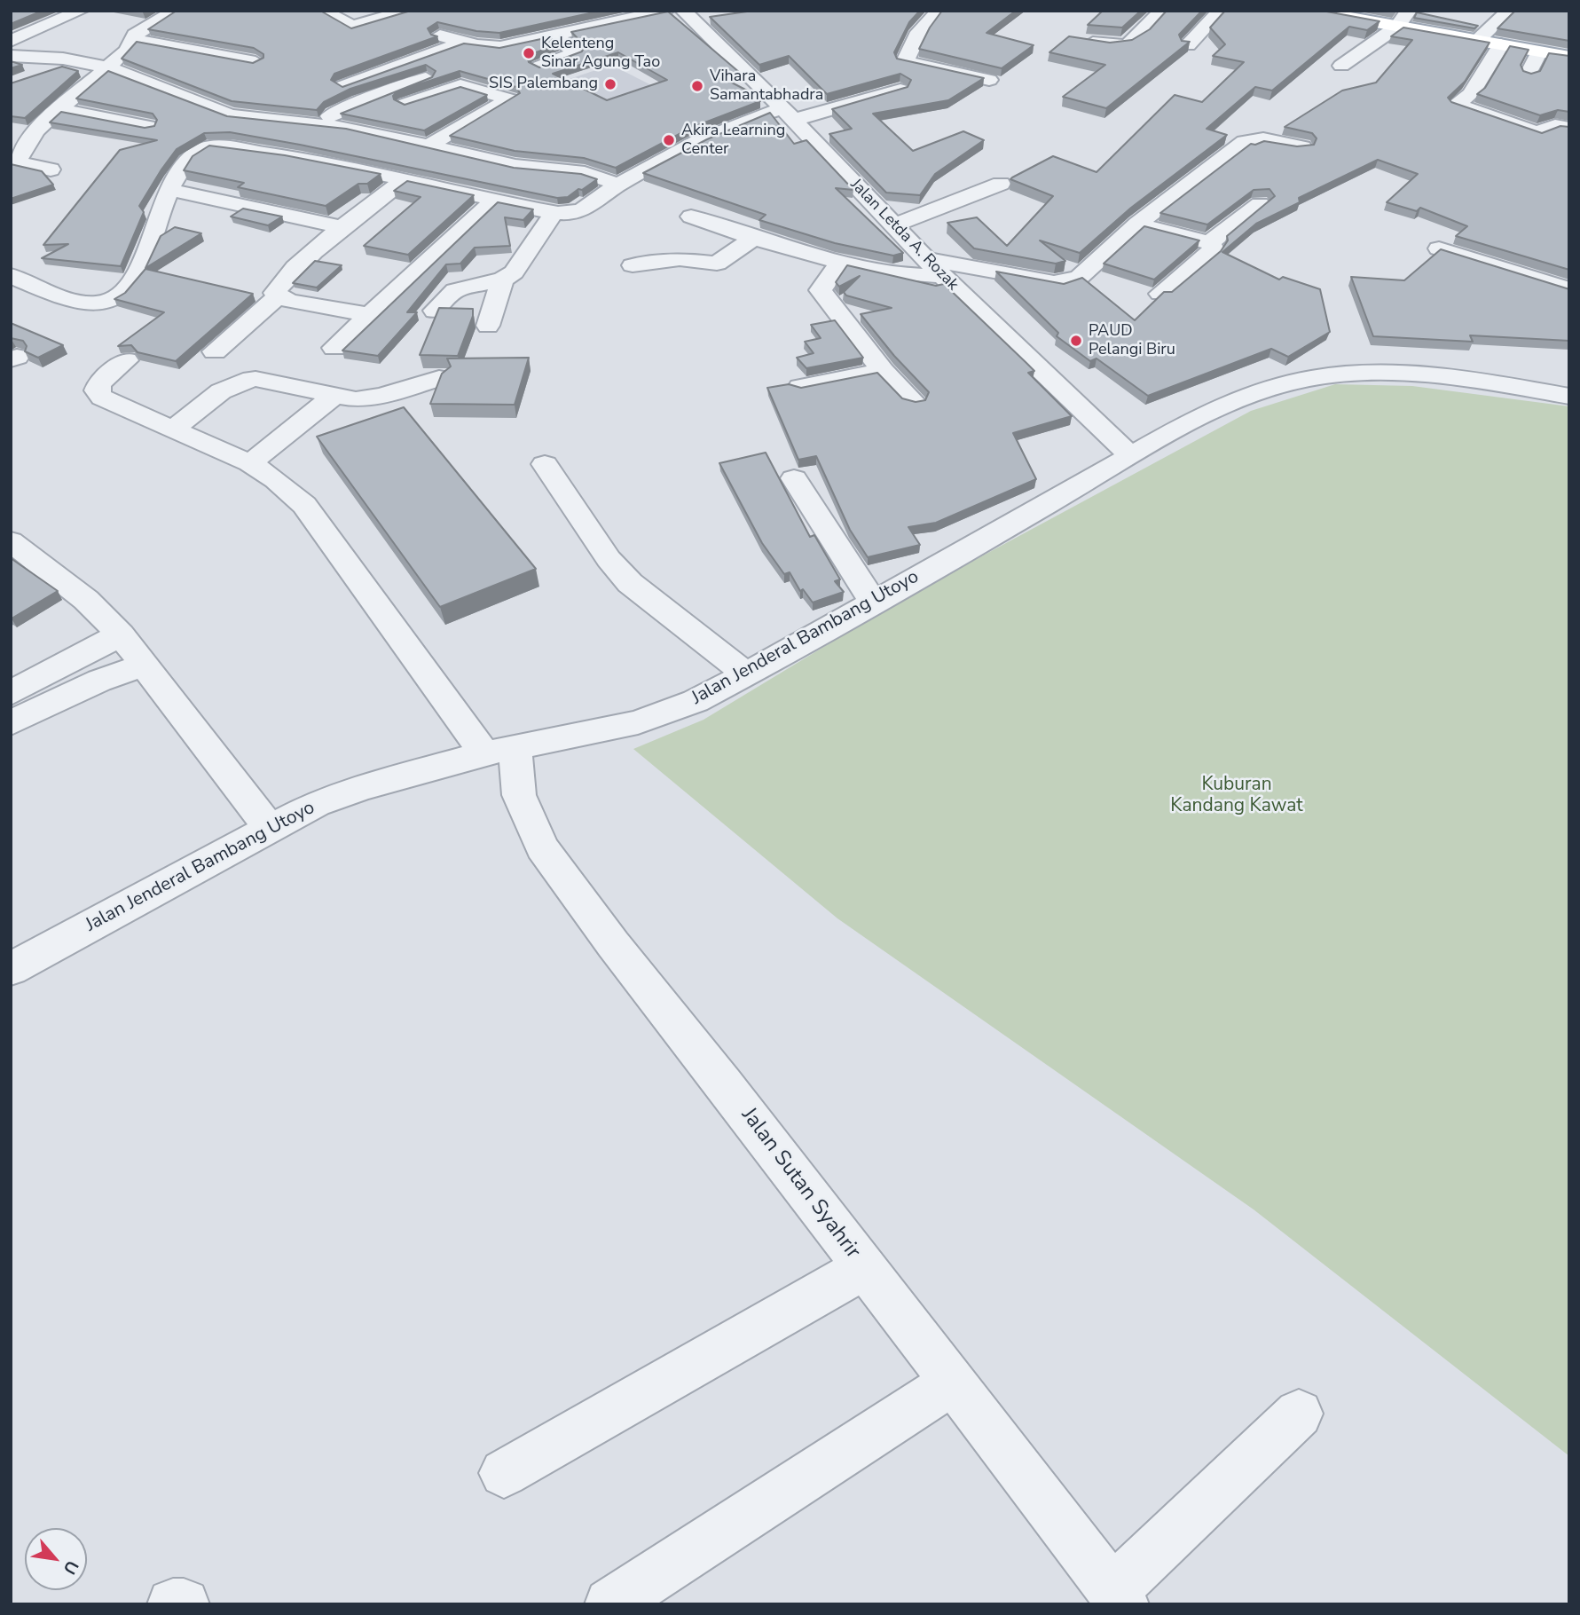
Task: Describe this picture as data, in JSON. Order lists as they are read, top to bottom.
{
  "streets": {
    "street": ["Jalan Letda A. Rozak", "Jalan Jenderal Bambang Utoyo", "Jalan Sutan Syahrir"]
  },
  "crossings": [
    ["Jalan Letda A. Rozak", "Jalan Jenderal Bambang Utoyo"],
    ["Jalan Jenderal Bambang Utoyo", "Jalan Sutan Syahrir"]
  ],
  "parks": ["Kuburan Kandang Kawat"],
  "places": [
    "Kelenteng Sinar Agung Tao",
    "SIS Palembang",
    "Vihara Samantabhadra",
    "Akira Learning Center",
    "PAUD Pelangi Biru"
  ],
  "north": "bottom right"
}
